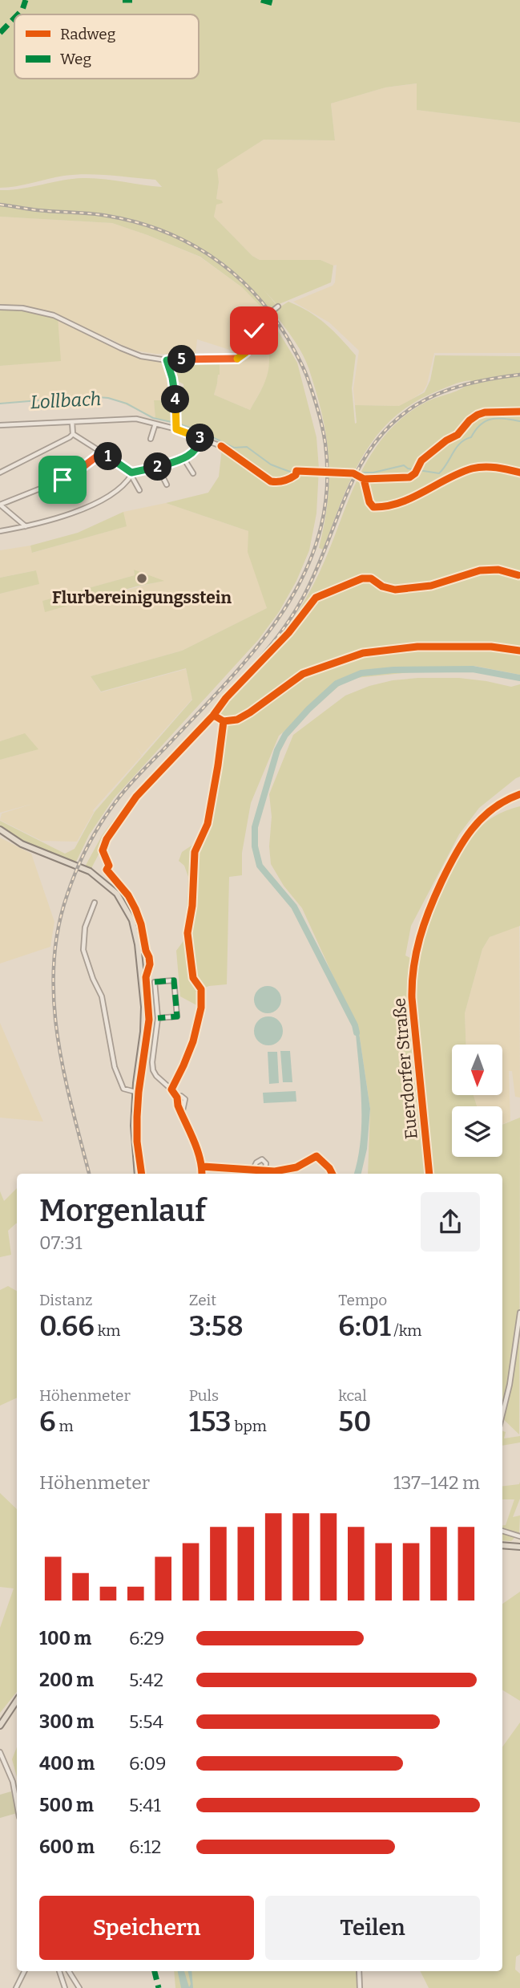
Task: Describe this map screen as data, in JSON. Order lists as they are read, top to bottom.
{
  "streets": {
    "main road": ["Euerdorfer Straße"]
  },
  "water": ["Lollbach"],
  "places": ["Flurbereinigungsstein"],
  "legend": ["Radweg", "Weg"],
  "north": "bottom",
  "page": {
    "pins": [
      "5",
      "4",
      "3",
      "1",
      "2"
    ],
    "heading": ["Morgenlauf", "07:31"],
    "stats": [
      ["Distanz", "0.66 km"],
      ["Zeit", "3:58"],
      ["Tempo", "6:01 /km"],
      ["Höhenmeter", "6 m"],
      ["Puls", "153 bpm"],
      ["kcal", "50"]
    ],
    "chart": ["Höhenmeter", "137–142 m"],
    "list": [
      {
        "name": "100 m",
        "note": "6:29"
      },
      {
        "name": "200 m",
        "note": "5:42"
      },
      {
        "name": "300 m",
        "note": "5:54"
      },
      {
        "name": "400 m",
        "note": "6:09"
      },
      {
        "name": "500 m",
        "note": "5:41"
      },
      {
        "name": "600 m",
        "note": "6:12"
      }
    ],
    "buttons": ["Speichern", "Teilen"]
  }
}
